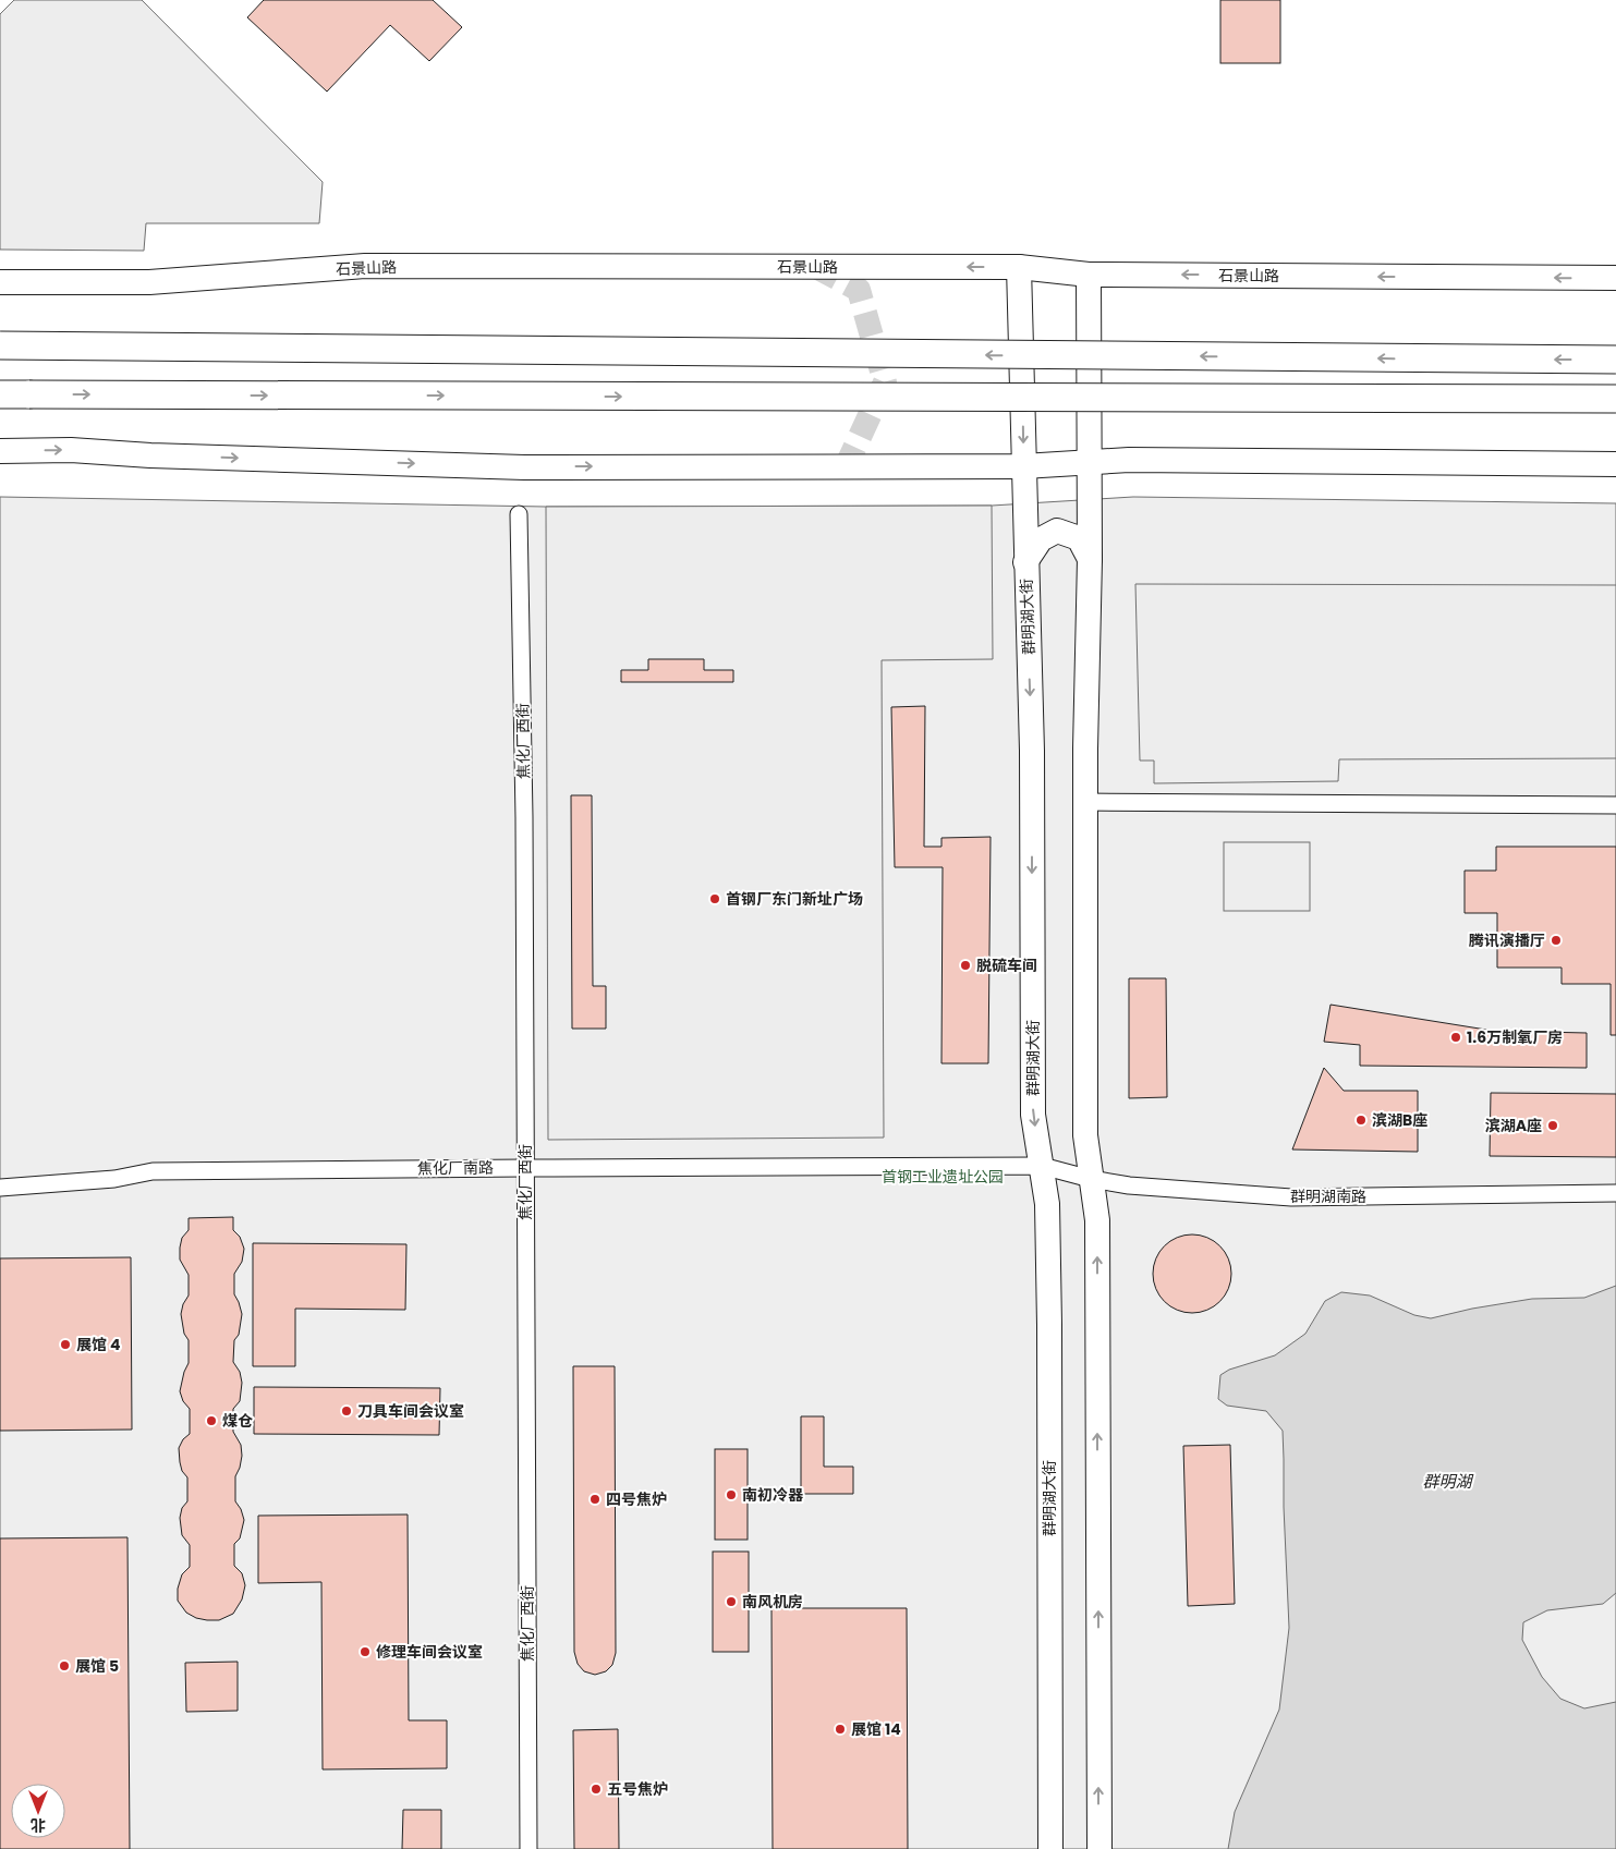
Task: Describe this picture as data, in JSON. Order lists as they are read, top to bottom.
{
  "streets": {
    "street": [
      "石景山路",
      "群明湖大街",
      "焦化厂西街",
      "焦化厂南路",
      "群明湖南路"
    ]
  },
  "crossings": [
    ["石景山路", "群明湖大街"],
    ["群明湖大街", "焦化厂南路"],
    ["群明湖大街", "群明湖南路"],
    ["焦化厂西街", "焦化厂南路"],
    ["焦化厂南路", "群明湖南路"]
  ],
  "water": ["群明湖"],
  "parks": ["首钢工业遗址公园"],
  "places": [
    "首钢厂东门新址广场",
    "腾讯演播厅",
    "脱硫车间",
    "1.6万制氧厂房",
    "滨湖B座",
    "滨湖A座",
    "展馆 4",
    "刀具车间会议室",
    "煤仓",
    "南初冷器",
    "四号焦炉",
    "南风机房",
    "修理车间会议室",
    "展馆 5",
    "展馆 14",
    "五号焦炉"
  ],
  "north": "bottom"
}
